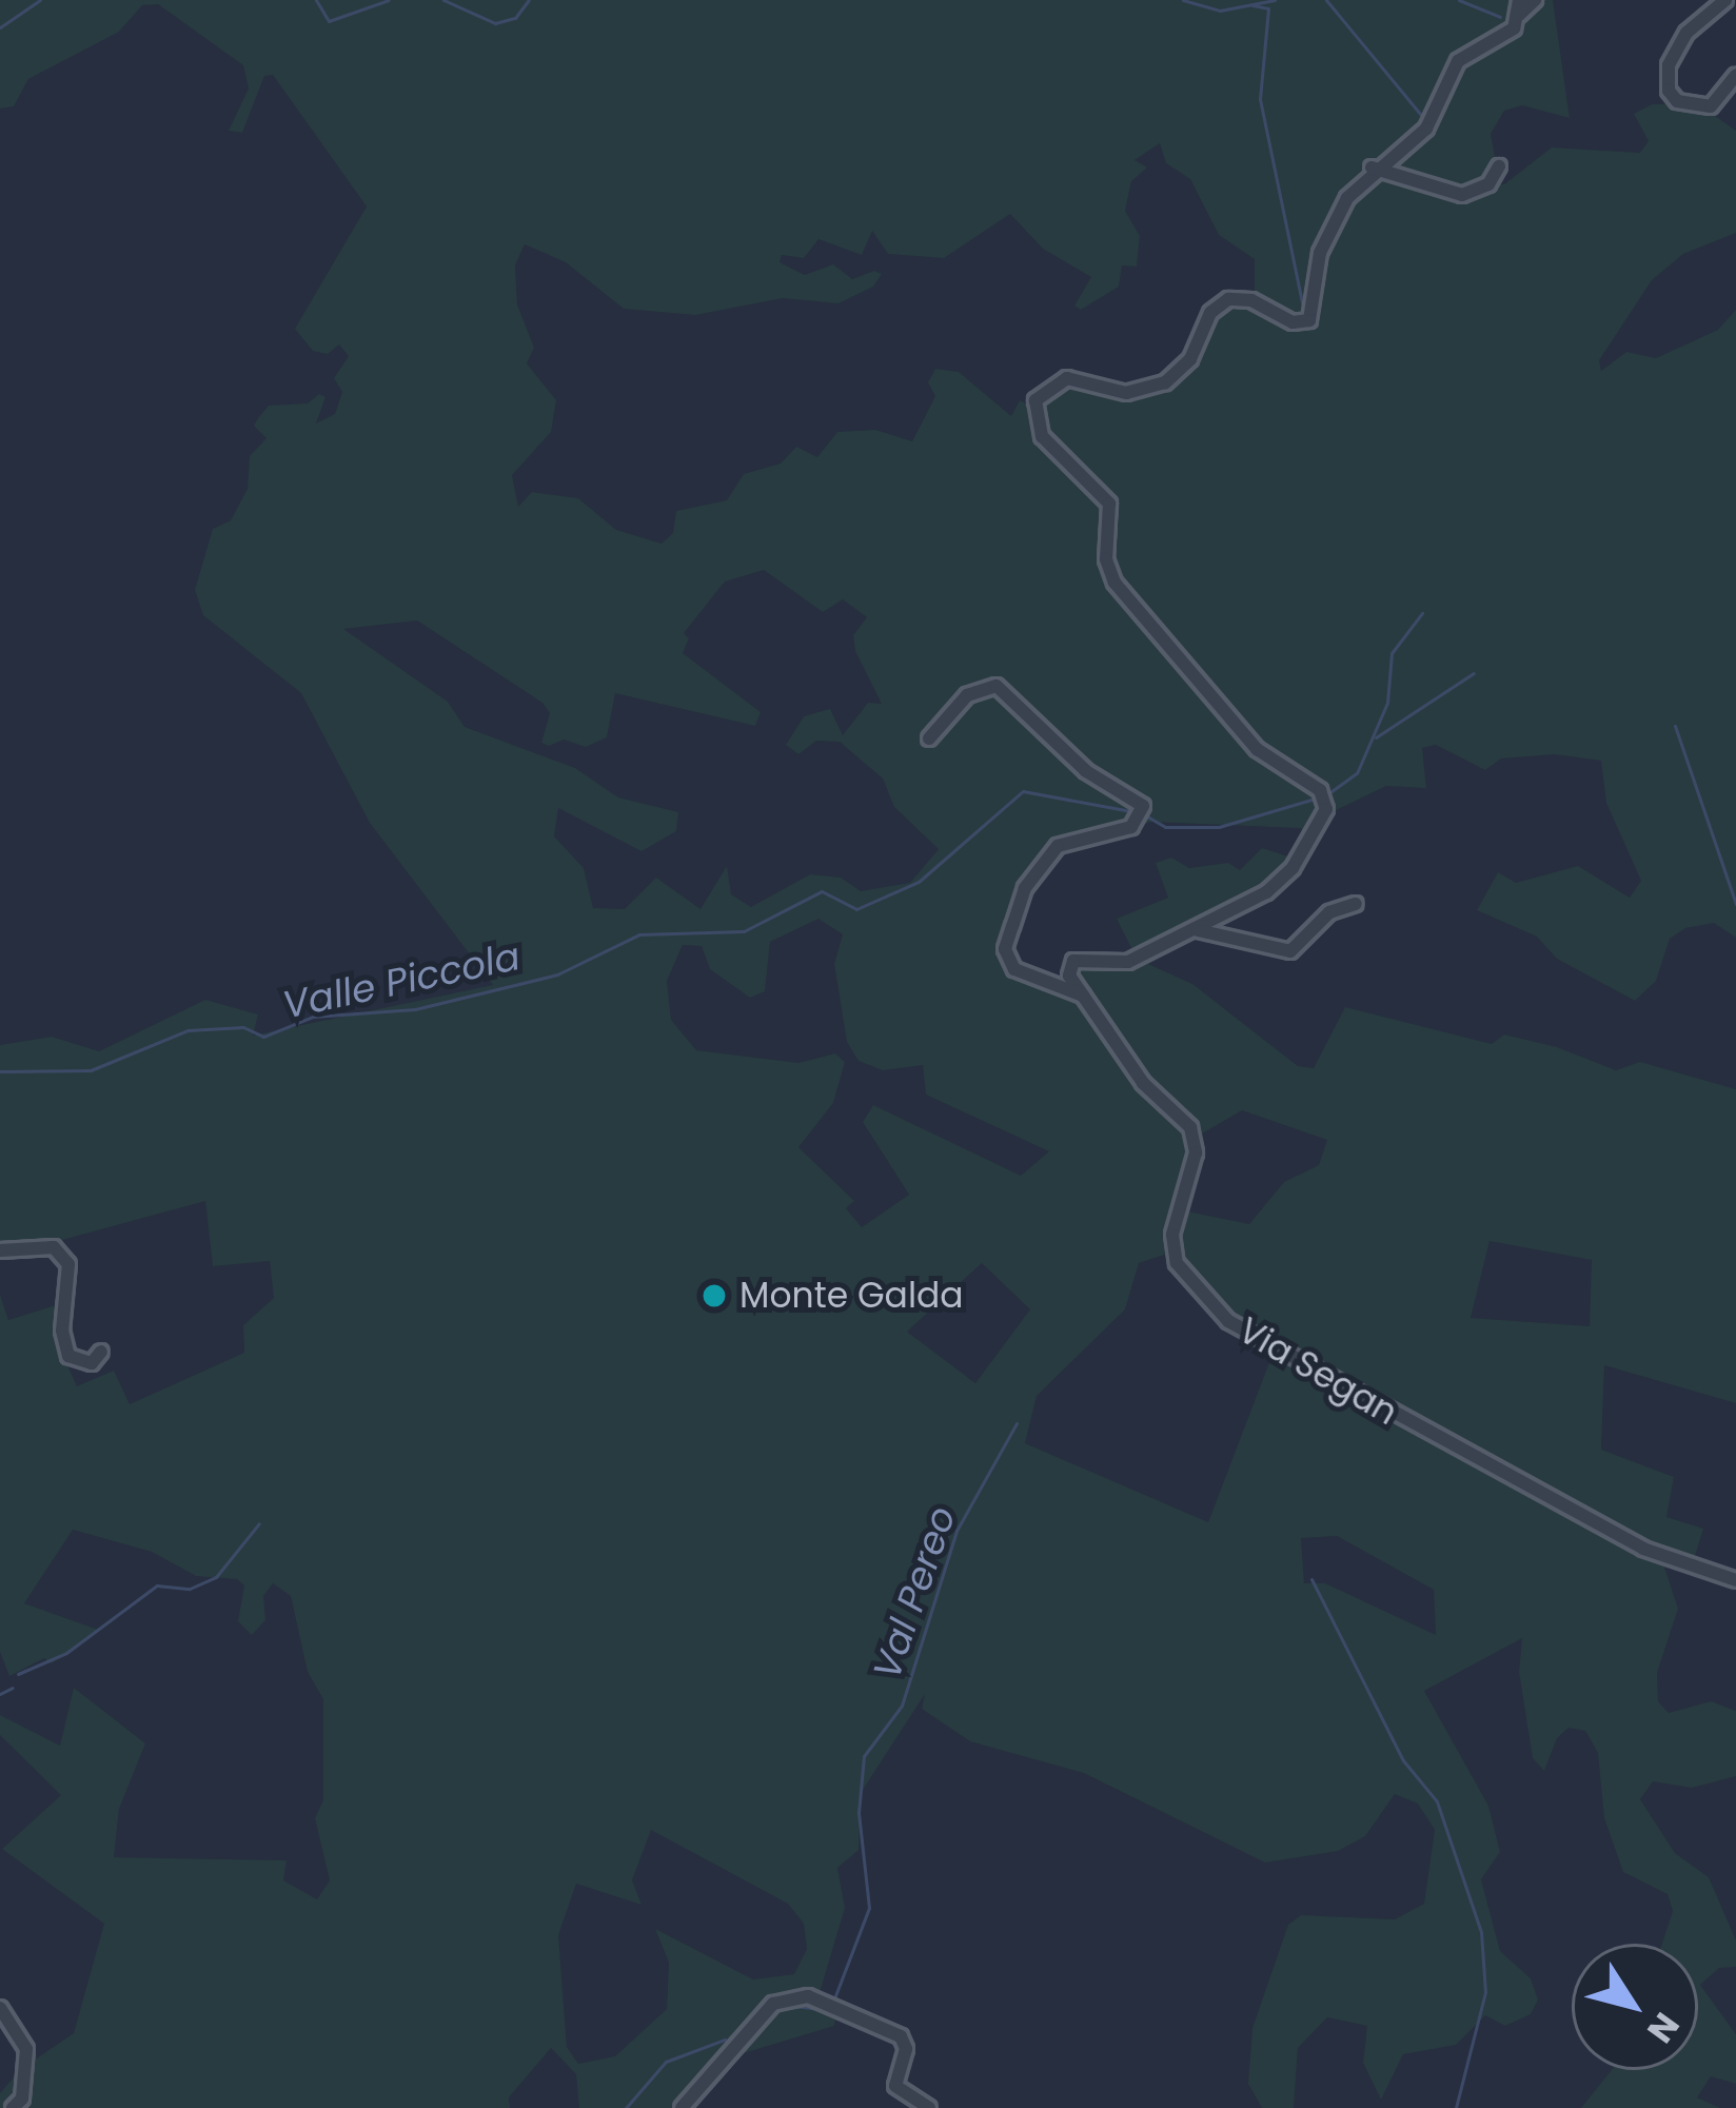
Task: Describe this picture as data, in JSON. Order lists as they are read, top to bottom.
{
  "streets": {
    "street": ["Via Segan"]
  },
  "water": ["Valle Piccola", "Val Pereo"],
  "places": ["Monte Galda"],
  "north": "bottom right"
}
